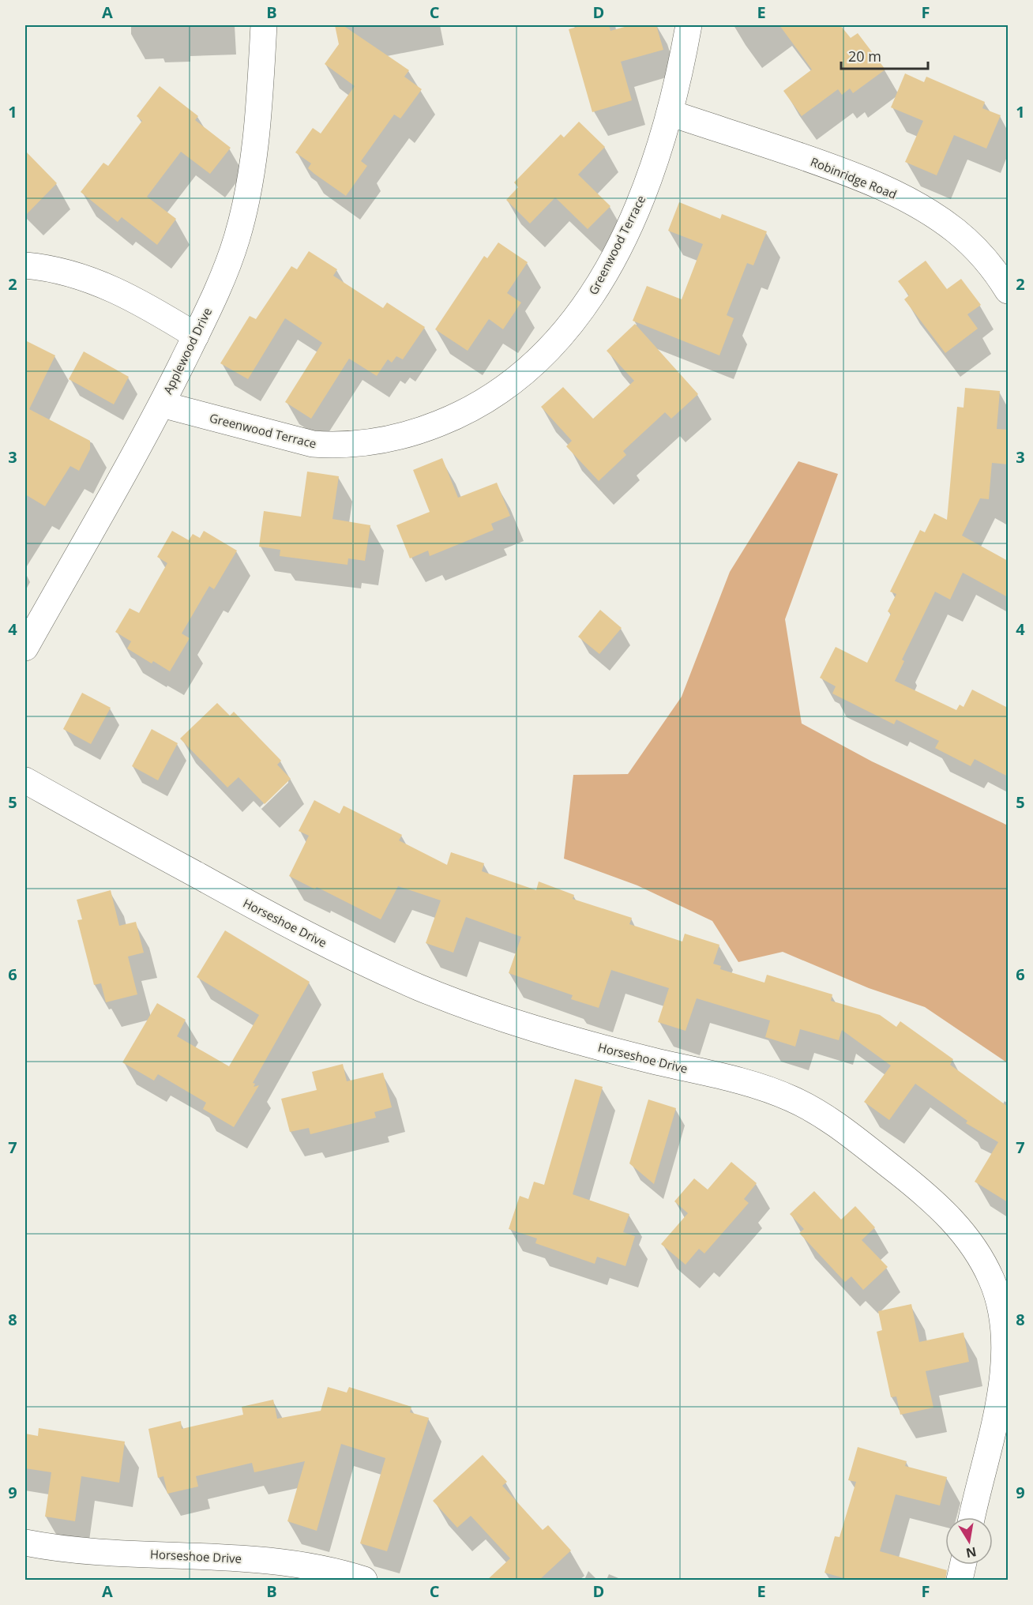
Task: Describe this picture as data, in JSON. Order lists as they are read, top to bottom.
{
  "streets": {
    "street": [
      "Robinridge Road",
      "Greenwood Terrace",
      "Applewood Drive",
      "Horseshoe Drive"
    ]
  },
  "crossings": [
    ["Robinridge Road", "Greenwood Terrace"],
    ["Greenwood Terrace", "Applewood Drive"]
  ],
  "scale_bar": "20 m",
  "north": "bottom",
  "grid": {
    "columns": [
      "A",
      "B",
      "C",
      "D",
      "E",
      "F"
    ],
    "rows": [
      "1",
      "2",
      "3",
      "4",
      "5",
      "6",
      "7",
      "8",
      "9"
    ]
  }
}
